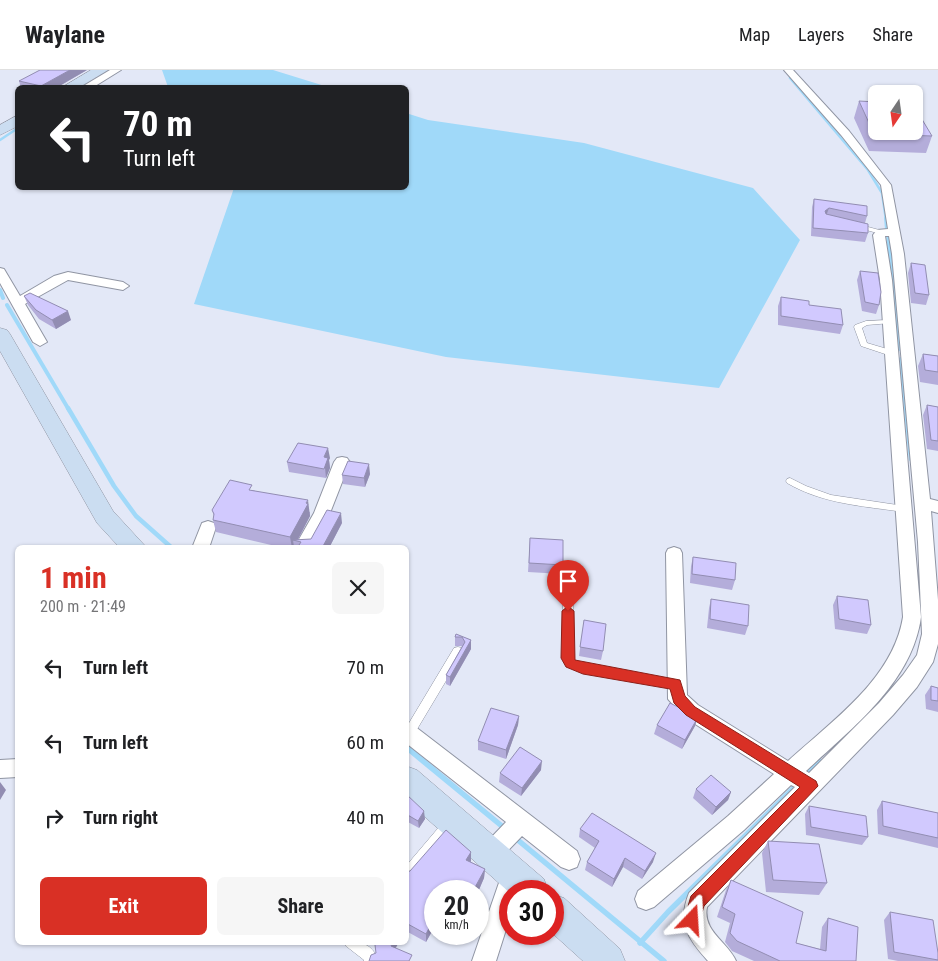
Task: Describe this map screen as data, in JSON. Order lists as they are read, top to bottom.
{
  "north": "bottom",
  "page": {
    "header": "Waylane",
    "nav": ["Map", "Layers", "Share"],
    "turn": ["70 m", "Turn left"],
    "heading": ["1 min", "200 m · 21:49"],
    "list": [
      {
        "name": "Turn left",
        "value": "70 m"
      },
      {
        "name": "Turn left",
        "value": "60 m"
      },
      {
        "name": "Turn right",
        "value": "40 m"
      }
    ],
    "buttons": ["Exit", "Share"],
    "speed": "20 km/h",
    "limit": "30"
  }
}
